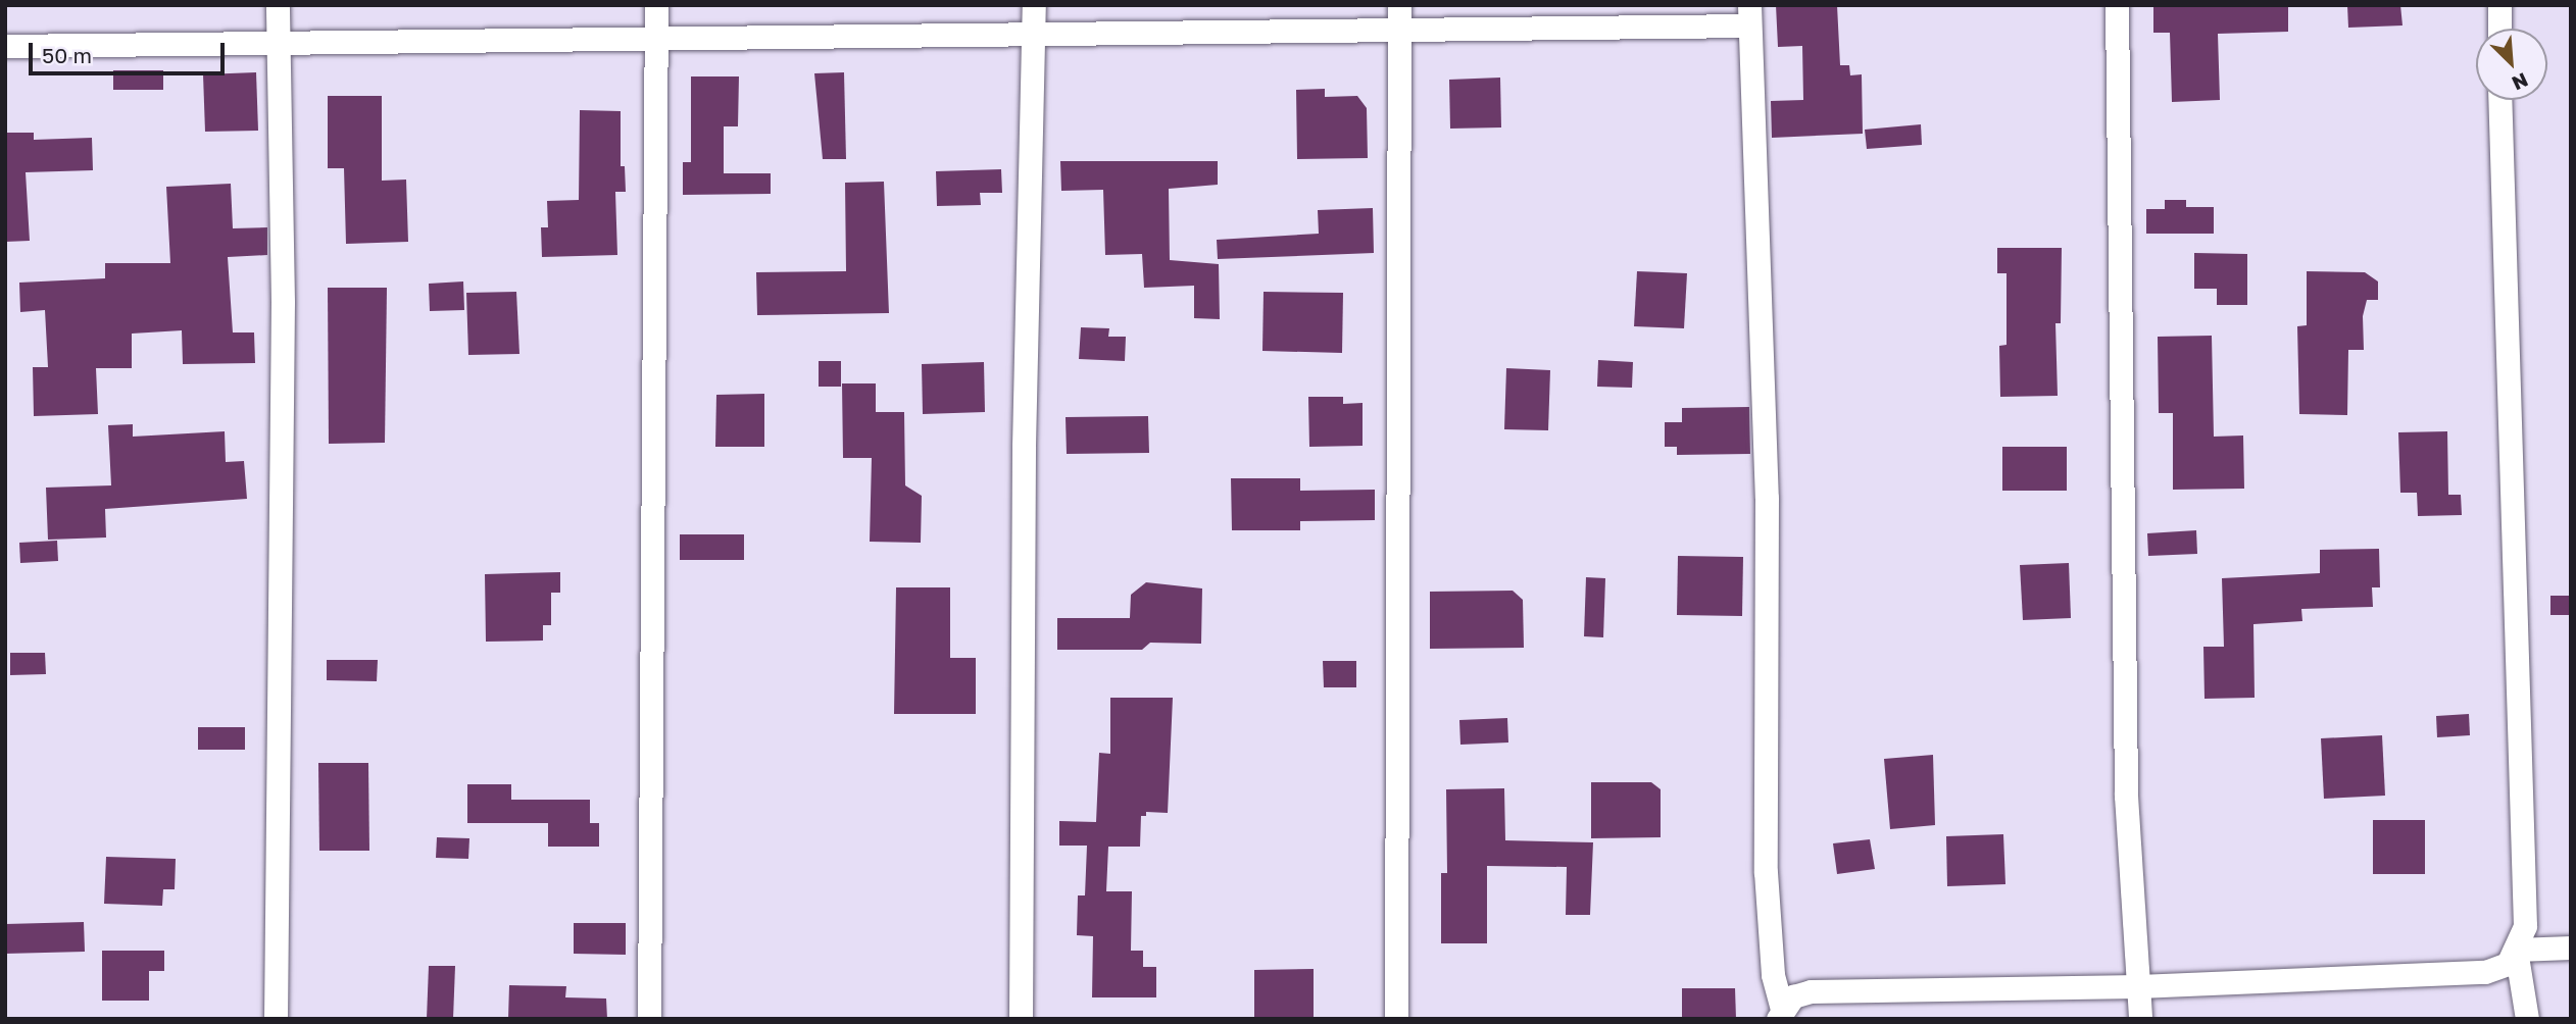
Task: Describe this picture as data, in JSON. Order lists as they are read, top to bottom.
{
  "scale_bar": "50 m",
  "north": "bottom right"
}
